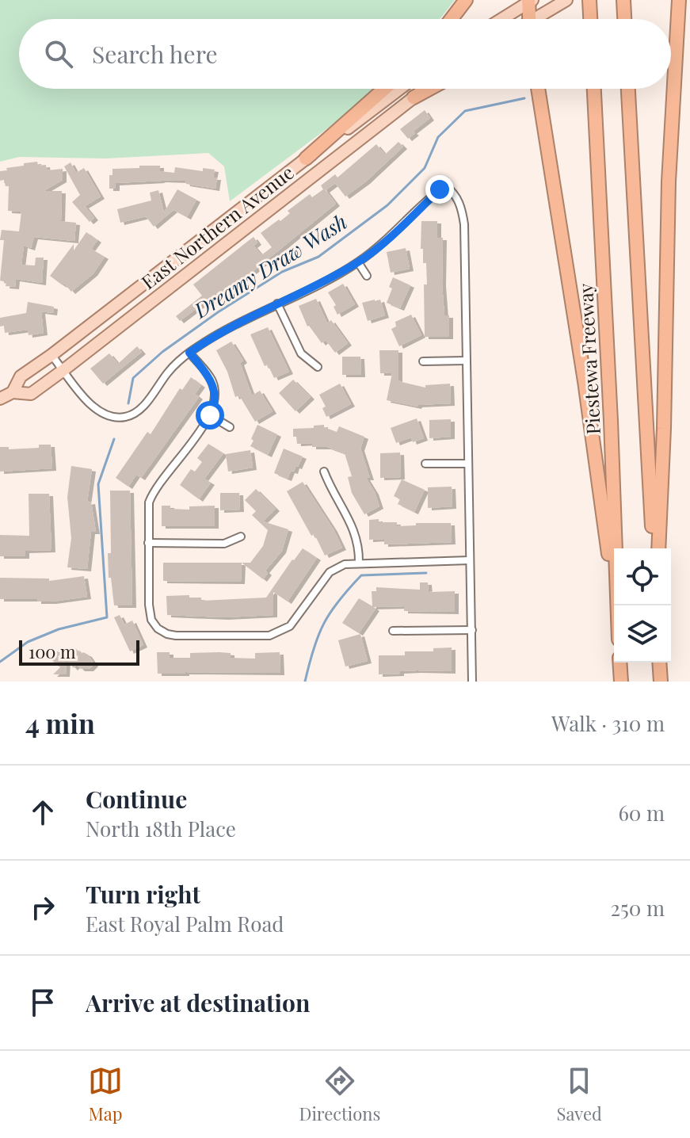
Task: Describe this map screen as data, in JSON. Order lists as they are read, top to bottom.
{
  "streets": {
    "highway": ["Piestewa Freeway"],
    "main road": ["East Northern Avenue"]
  },
  "water": ["Dreamy Draw Wash"],
  "scale_bar": "100 m",
  "page": {
    "search": "Search here",
    "scale": "100 m",
    "heading": ["4 min", "Walk · 310 m"],
    "list": [
      ["Continue", "North 18th Place", "60 m"],
      ["Turn right", "East Royal Palm Road", "250 m"],
      "Arrive at destination"
    ],
    "nav": ["Map", "Directions", "Saved"]
  }
}
